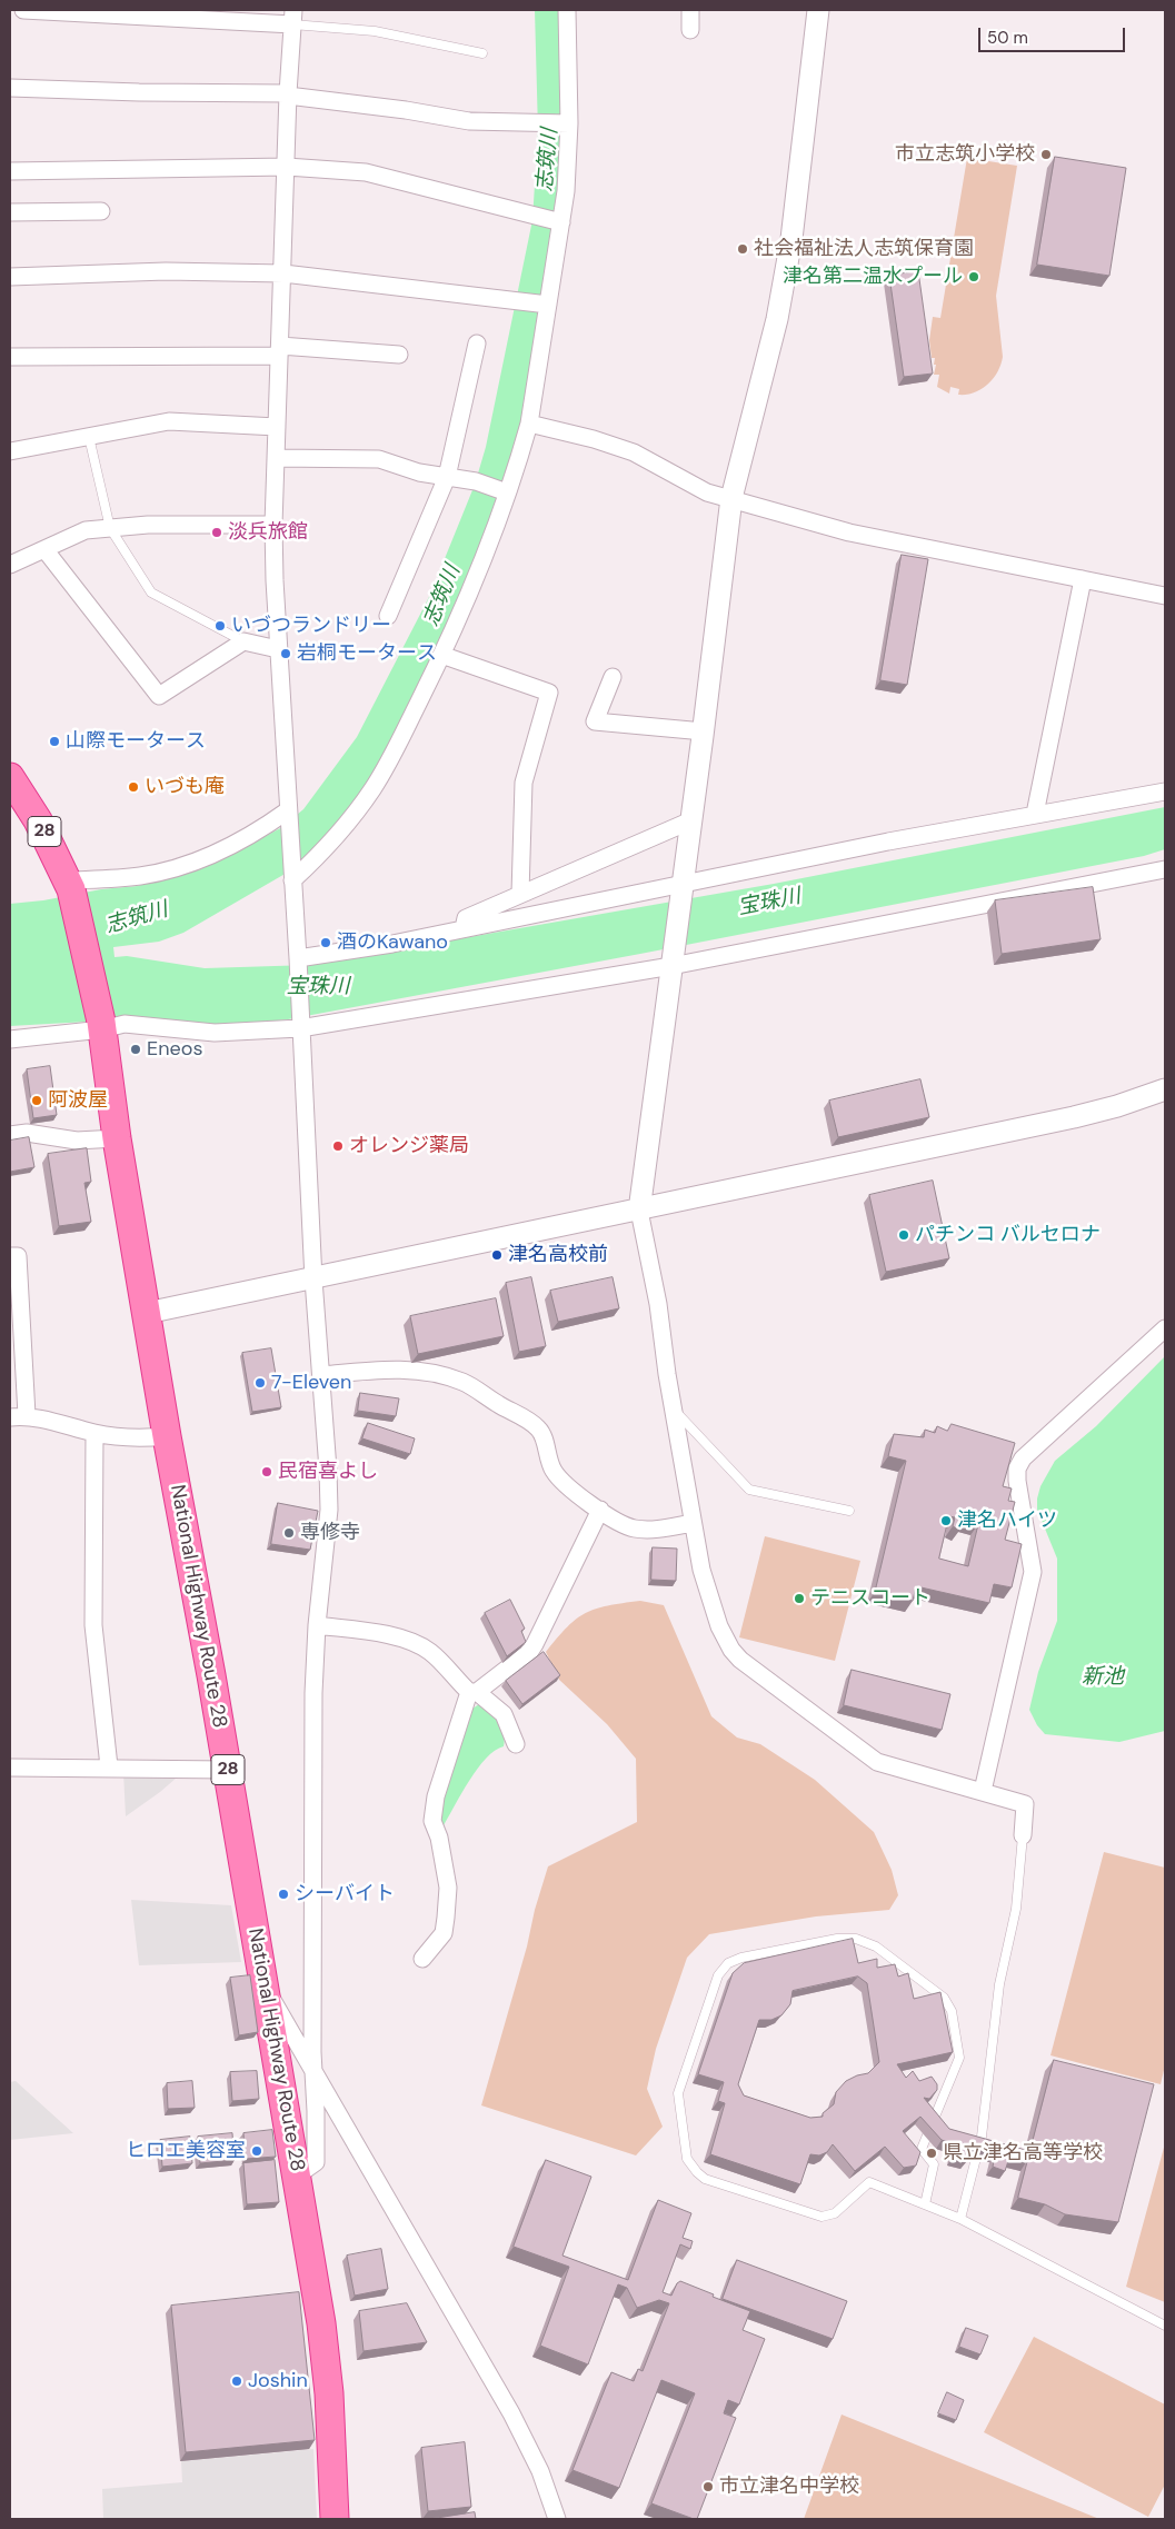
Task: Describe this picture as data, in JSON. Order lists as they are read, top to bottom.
{
  "streets": {
    "highway": ["28", "National Highway Route 28"]
  },
  "water": ["志筑川", "宝珠川", "新池"],
  "places": [
    "市立志筑小学校",
    "社会福祉法人志筑保育園",
    "津名第二温水プール",
    "淡兵旅館",
    "いづつランドリー",
    "岩桐モータース",
    "山際モータース",
    "いづも庵",
    "酒のKawano",
    "Eneos",
    "阿波屋",
    "オレンジ薬局",
    "パチンコ バルセロナ",
    "津名高校前",
    "7-Eleven",
    "民宿喜よし",
    "津名ハイツ",
    "専修寺",
    "テニスコート",
    "シーバイト",
    "ヒロエ美容室",
    "県立津名高等学校",
    "Joshin",
    "市立津名中学校"
  ],
  "scale_bar": "50 m"
}
